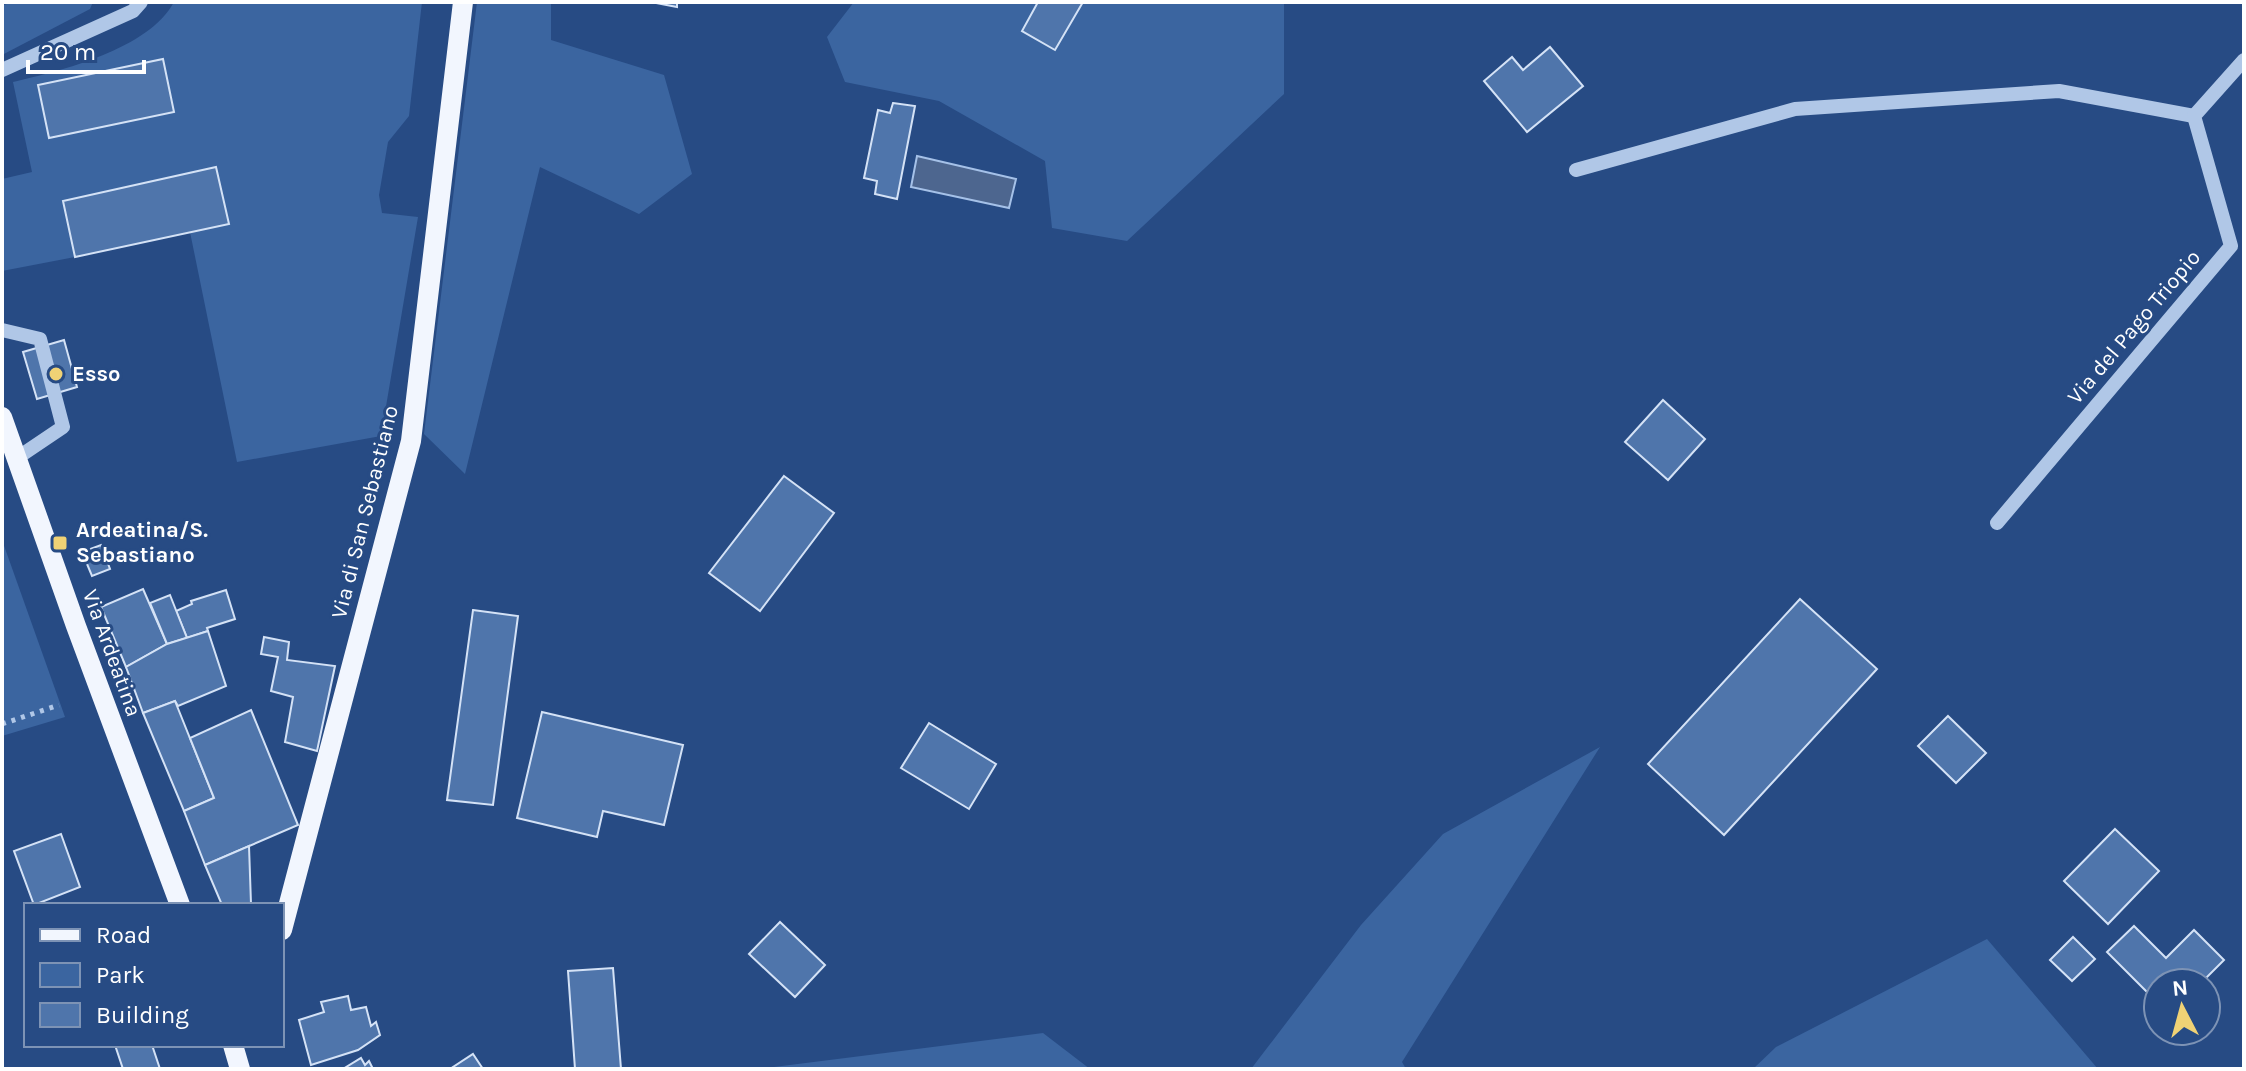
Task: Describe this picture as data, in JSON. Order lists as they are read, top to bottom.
{
  "streets": {
    "main road": ["Via di San Sebastiano", "Via Ardeatina"],
    "street": ["Via del Pago Triopio"]
  },
  "places": {
    "other": ["Esso"],
    "transit": ["Ardeatina/S. Sebastiano"]
  },
  "legend": ["Road", "Park", "Building"],
  "scale_bar": "20 m",
  "north": "top"
}
